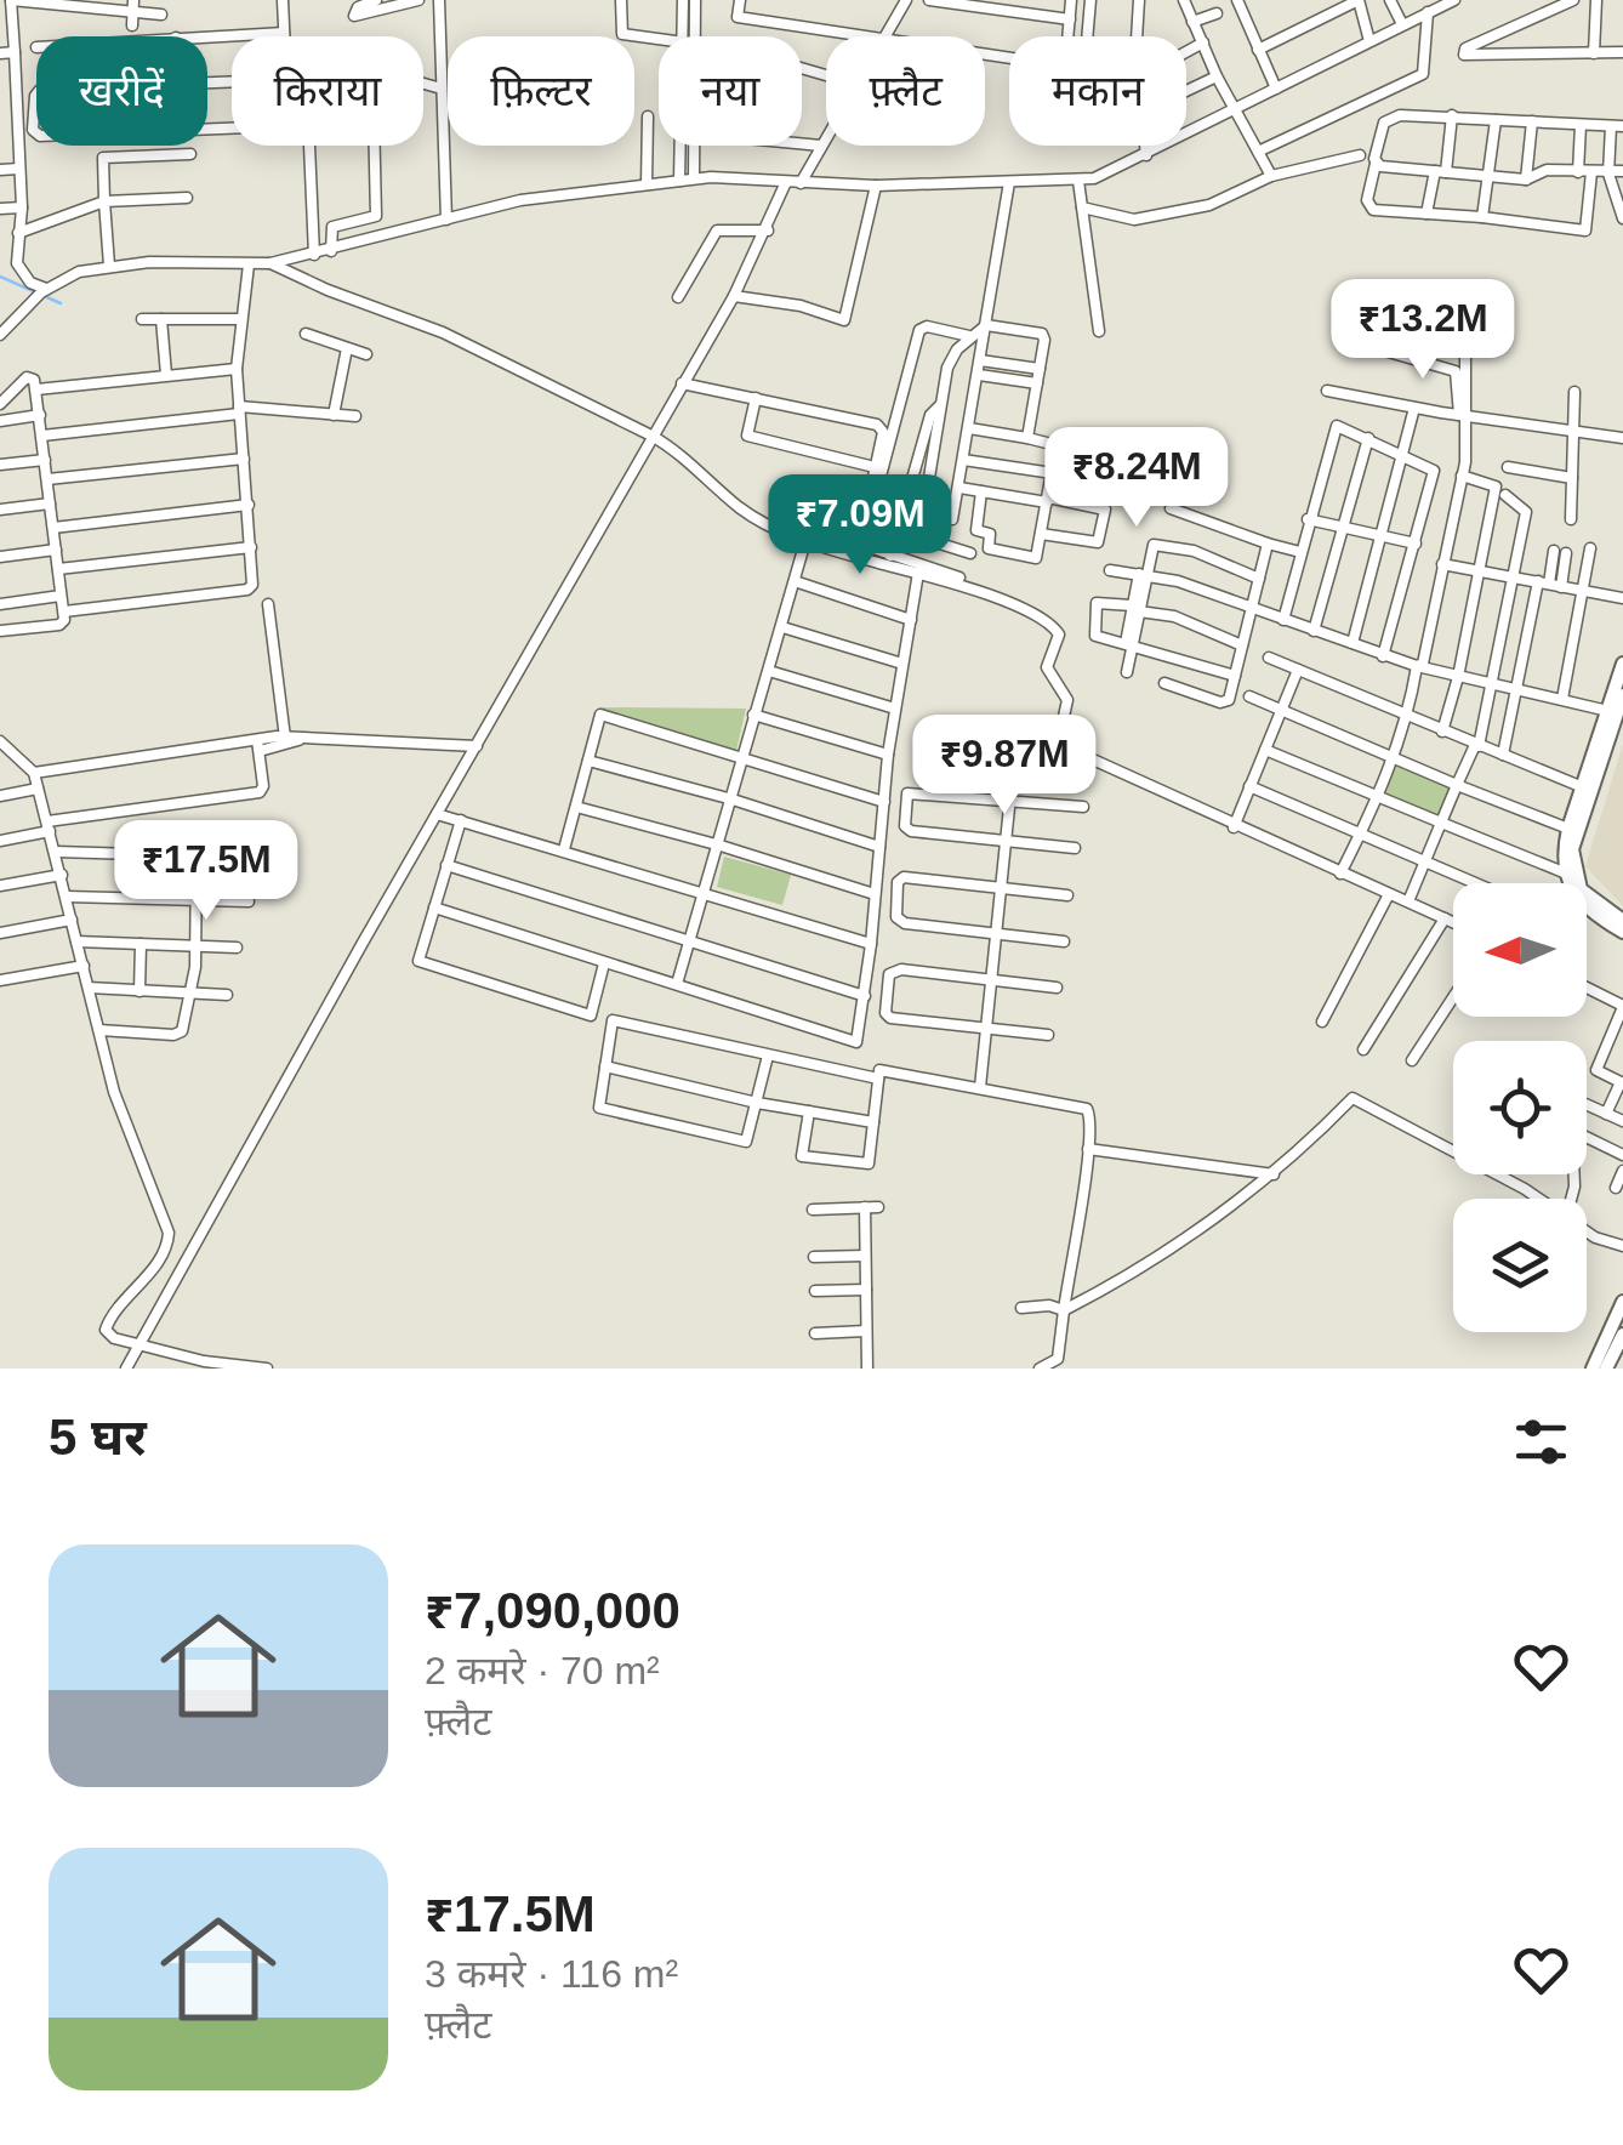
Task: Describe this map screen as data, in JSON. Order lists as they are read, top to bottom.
{
  "north": "left",
  "page": {
    "chip": [
      "खरीदें",
      "किराया",
      "फ़िल्टर",
      "नया",
      "फ़्लैट",
      "मकान"
    ],
    "price": [
      "₹13.2M",
      "₹8.24M",
      "₹7.09M",
      "₹9.87M",
      "₹17.5M"
    ],
    "heading": "5 घर",
    "list": [
      {
        "name": "₹7,090,000",
        "note": "2 कमरे · 70 m² · फ़्लैट"
      },
      {
        "name": "₹17.5M",
        "note": "3 कमरे · 116 m² · फ़्लैट"
      }
    ]
  }
}
